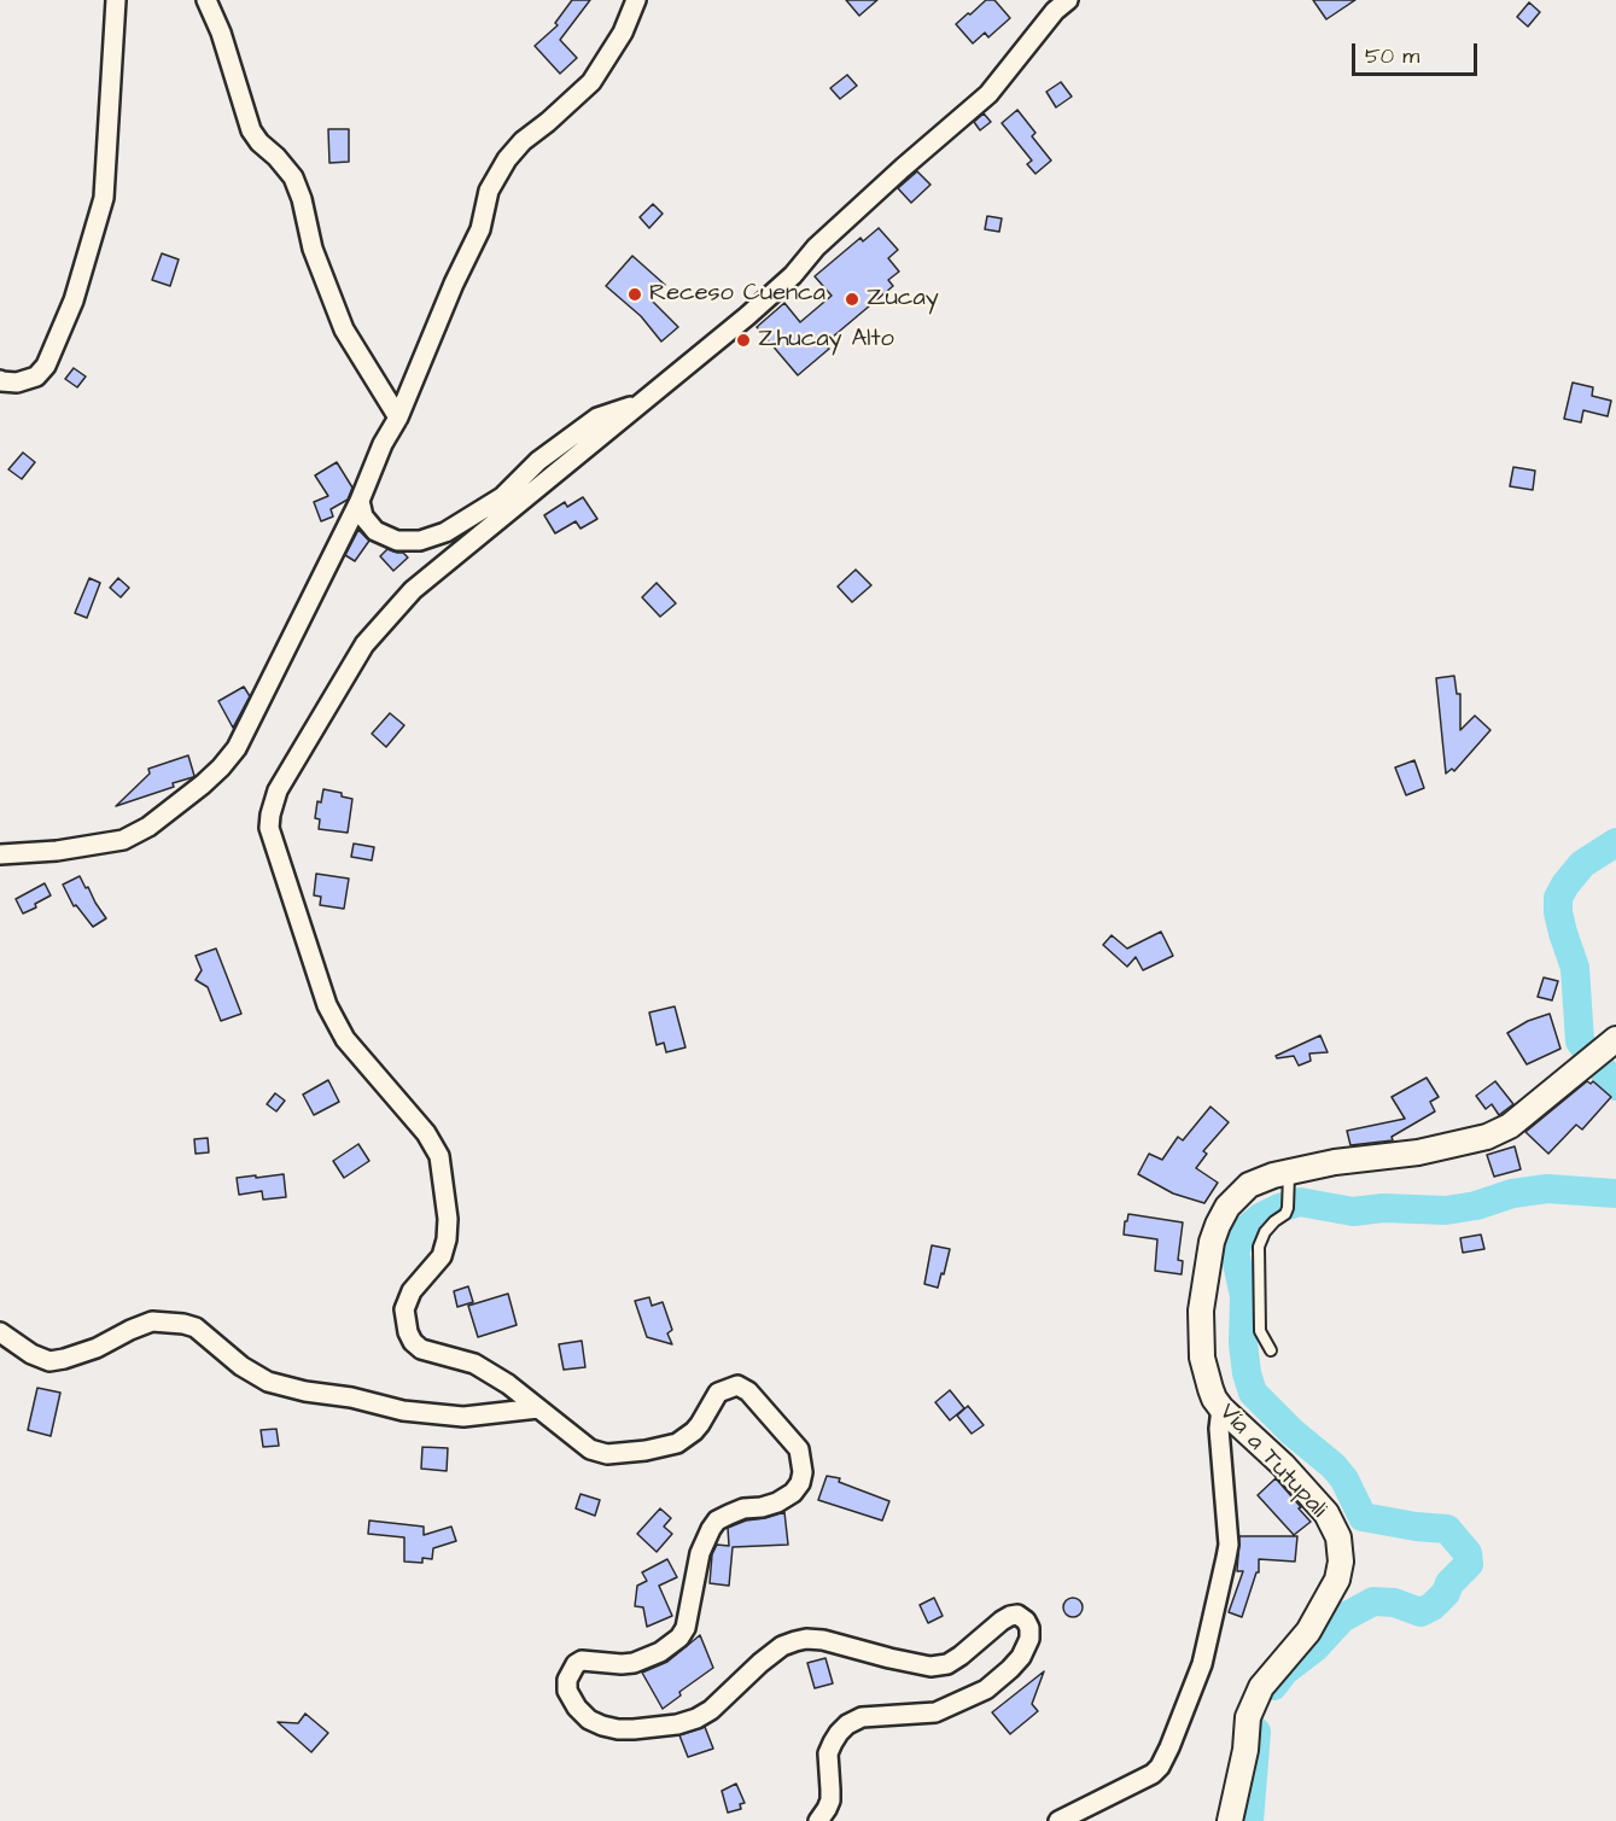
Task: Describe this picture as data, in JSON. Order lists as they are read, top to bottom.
{
  "streets": {
    "street": ["Vía a Tutupali"]
  },
  "places": ["Receso Cuenca", "Zucay", "Zhucay Alto"],
  "scale_bar": "50 m"
}
